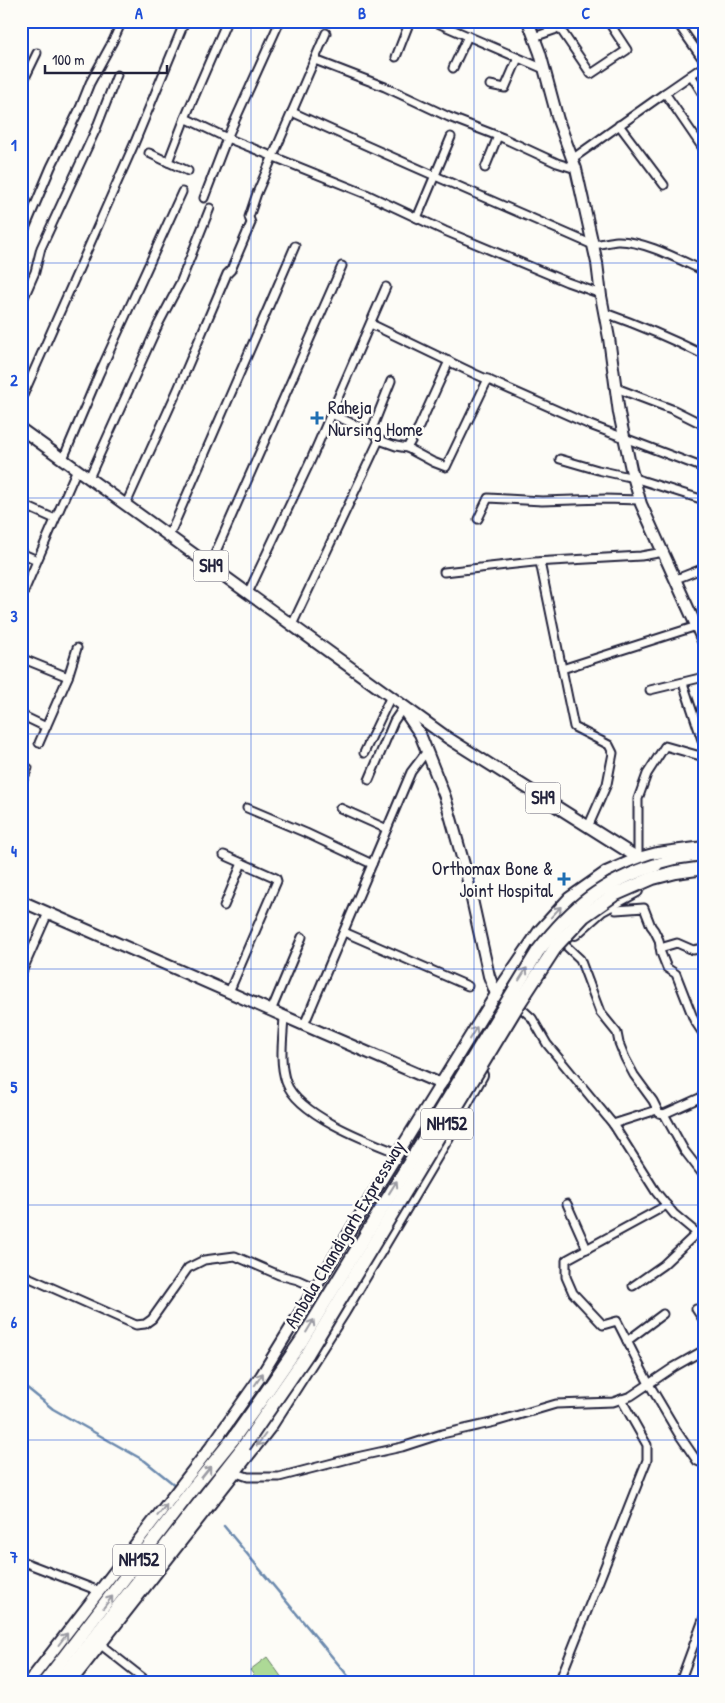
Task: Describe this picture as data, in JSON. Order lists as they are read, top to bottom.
{
  "streets": {
    "highway": ["NH152", "Ambala Chandigarh Expressway"],
    "street": ["SH9"]
  },
  "places": {
    "health": ["Raheja Nursing Home", "Orthomax Bone & Joint Hospital"]
  },
  "scale_bar": "100 m",
  "grid": {
    "columns": ["A", "B", "C"],
    "rows": [
      "1",
      "2",
      "3",
      "4",
      "5",
      "6",
      "7"
    ]
  }
}
